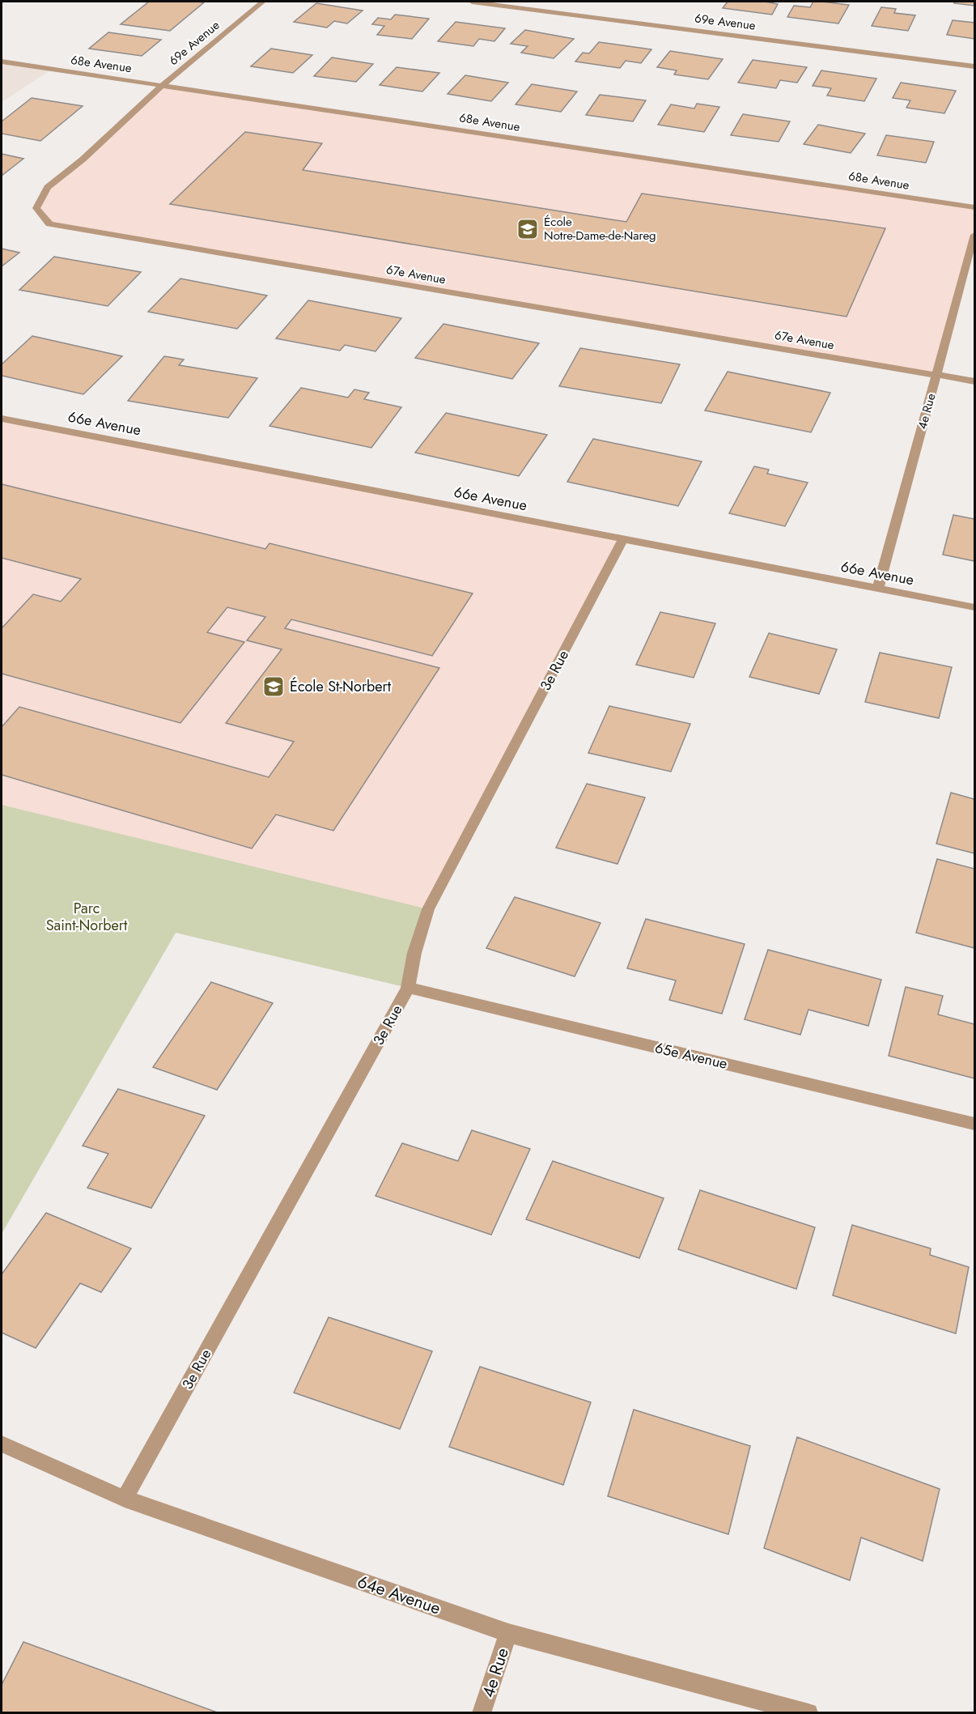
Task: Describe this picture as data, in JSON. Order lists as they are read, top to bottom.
{
  "streets": {
    "street": [
      "69e Avenue",
      "68e Avenue",
      "67e Avenue",
      "4e Rue",
      "66e Avenue",
      "3e Rue",
      "65e Avenue",
      "64e Avenue"
    ]
  },
  "crossings": [
    ["69e Avenue", "68e Avenue"],
    ["69e Avenue", "67e Avenue"],
    ["68e Avenue", "67e Avenue"],
    ["67e Avenue", "4e Rue"],
    ["4e Rue", "66e Avenue"],
    ["4e Rue", "64e Avenue"],
    ["66e Avenue", "3e Rue"],
    ["3e Rue", "65e Avenue"],
    ["3e Rue", "64e Avenue"]
  ],
  "parks": ["Parc Saint-Norbert"],
  "places": {
    "school or university": ["École Notre-Dame-de-Nareg", "École St-Norbert"]
  }
}
